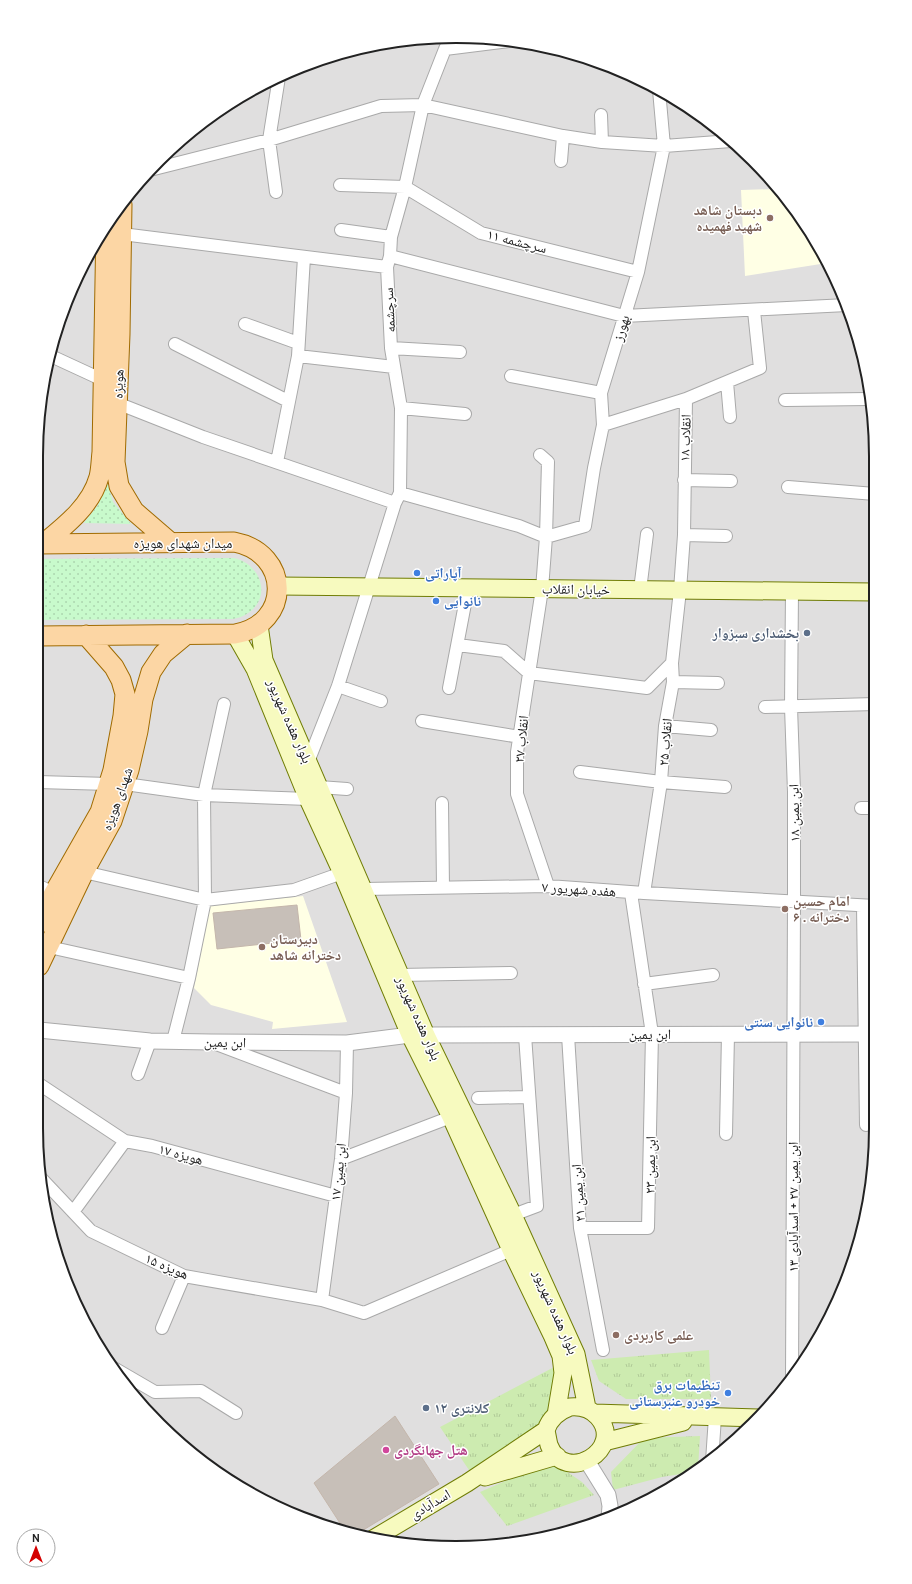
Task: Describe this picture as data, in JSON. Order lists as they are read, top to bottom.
{
  "streets": {
    "main road": [
      "هویزه",
      "میدان شهدای هویزه",
      "خیابان انقلاب",
      "بلوار هفده شهریور",
      "شهدای هویزه",
      "اسدآبادی"
    ],
    "street": [
      "سرچشمه ۱۱",
      "سرچشمه",
      "بهورز",
      "انقلاب ۱۸",
      "انقلاب ۲۷",
      "انقلاب ۲۵",
      "ابن یمین ۱۸",
      "هفده شهریور ۷",
      "ابن یمین",
      "هویزه ۱۷",
      "ابن یمین ۲۳",
      "ابن یمین ۱۷",
      "ابن یمین ۲۱",
      "ابن یمین ۲۷ + اسدآبادی ۱۳",
      "هویزه ۱۵"
    ]
  },
  "crossings": [
    ["سرچشمه ۱۱", "سرچشمه"],
    ["سرچشمه ۱۱", "بهورز"],
    ["سرچشمه", "خیابان انقلاب"],
    ["سرچشمه", "بلوار هفده شهریور"],
    ["بهورز", "انقلاب ۲۷"],
    ["هویزه", "میدان شهدای هویزه"],
    ["انقلاب ۱۸", "خیابان انقلاب"],
    ["انقلاب ۱۸", "انقلاب ۲۵"],
    ["میدان شهدای هویزه", "خیابان انقلاب"],
    ["میدان شهدای هویزه", "بلوار هفده شهریور"],
    ["میدان شهدای هویزه", "شهدای هویزه"],
    ["خیابان انقلاب", "انقلاب ۲۷"],
    ["خیابان انقلاب", "انقلاب ۲۵"],
    ["خیابان انقلاب", "ابن یمین ۱۸"],
    ["بلوار هفده شهریور", "هفده شهریور ۷"],
    ["بلوار هفده شهریور", "ابن یمین"],
    ["بلوار هفده شهریور", "هویزه ۱۵"],
    ["بلوار هفده شهریور", "اسدآبادی"],
    ["انقلاب ۲۷", "هفده شهریور ۷"],
    ["انقلاب ۲۵", "هفده شهریور ۷"],
    ["ابن یمین ۱۸", "هفده شهریور ۷"],
    ["ابن یمین ۱۸", "ابن یمین"],
    ["ابن یمین ۱۸", "ابن یمین ۲۷ + اسدآبادی ۱۳"],
    ["ابن یمین", "ابن یمین ۲۳"],
    ["ابن یمین", "ابن یمین ۱۷"],
    ["ابن یمین", "ابن یمین ۲۱"],
    ["ابن یمین", "ابن یمین ۲۷ + اسدآبادی ۱۳"],
    ["هویزه ۱۷", "ابن یمین ۱۷"],
    ["ابن یمین ۲۳", "ابن یمین ۲۱"],
    ["ابن یمین ۱۷", "هویزه ۱۵"]
  ],
  "places": [
    "دبستان شاهد شهید فهمیده",
    "آپاراتی",
    "نانوایی",
    "بخشداری سبزوار",
    "امام حسین ۶ . دخترانه",
    "دبیرستان دخترانه شاهد",
    "نانوایی سنتی",
    "علمی کاربردی",
    "تنظیمات برق خودرو عنبرستانی",
    "کلانتری ۱۲",
    "هتل جهانگردی"
  ],
  "north": "top"
}
